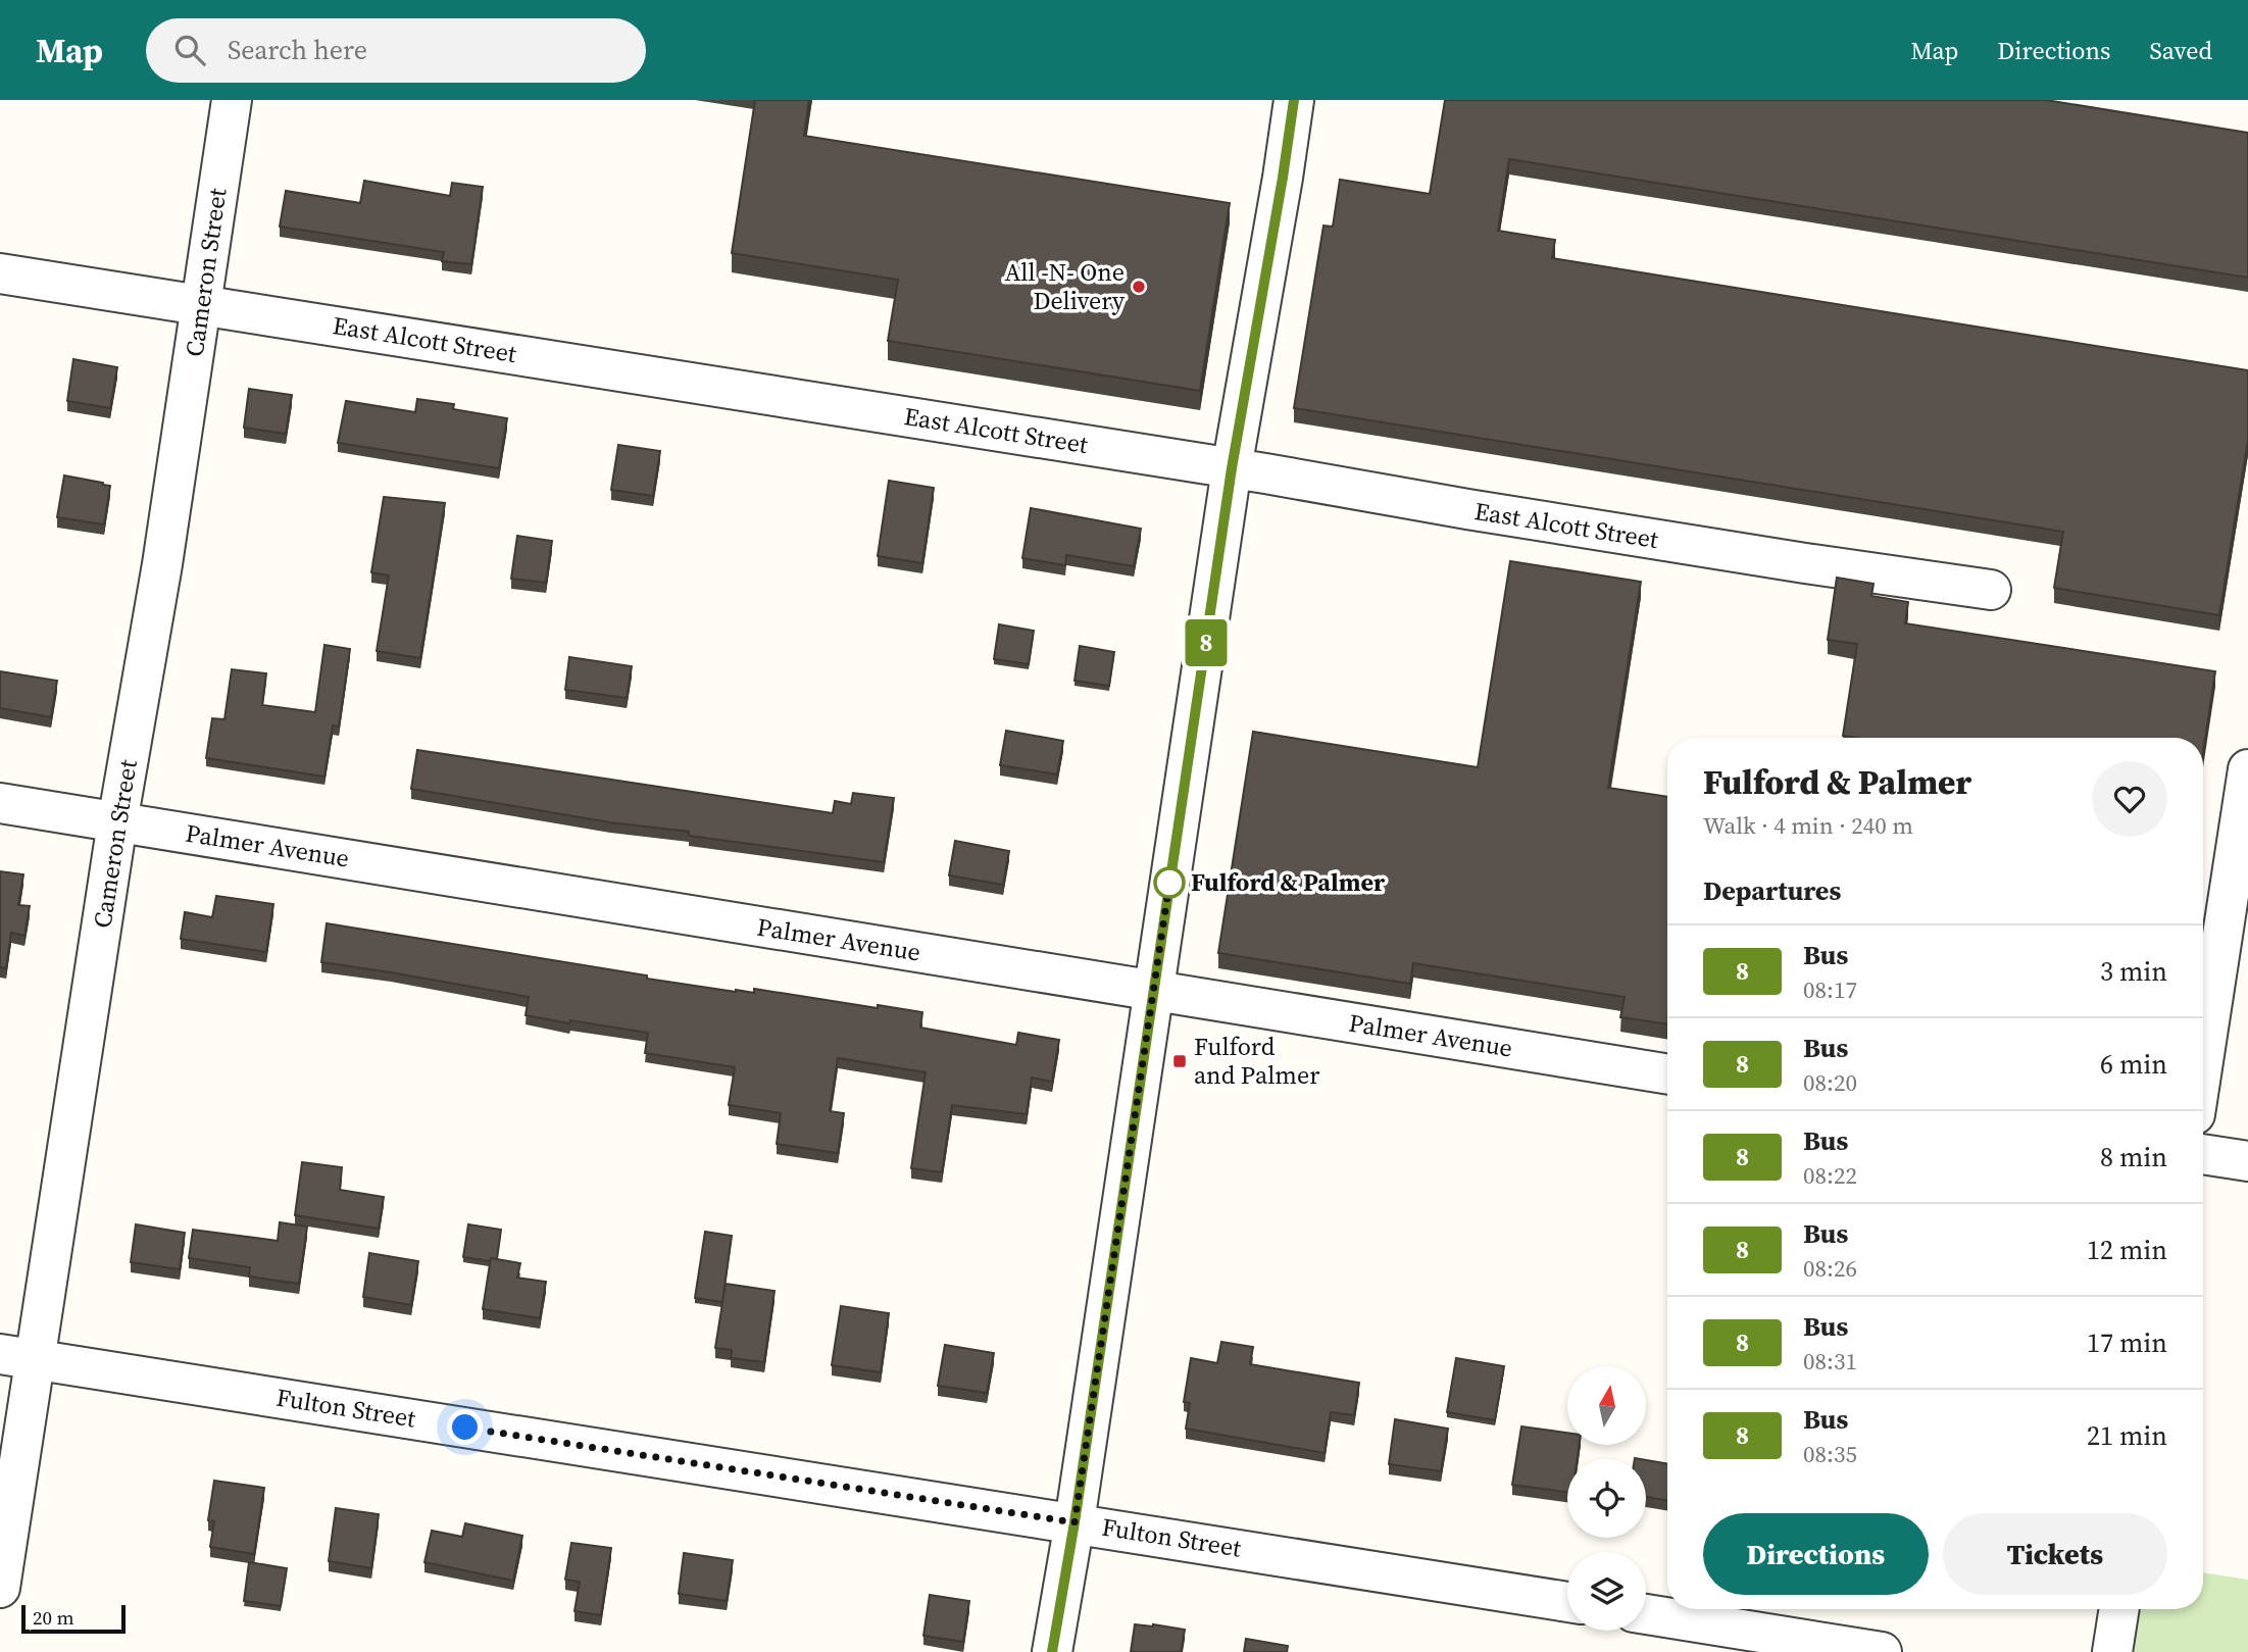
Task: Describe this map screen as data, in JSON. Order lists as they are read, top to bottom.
{
  "streets": {
    "street": [
      "Cameron Street",
      "East Alcott Street",
      "Palmer Avenue",
      "Fulton Street"
    ]
  },
  "crossings": [
    ["Cameron Street", "East Alcott Street"],
    ["Cameron Street", "Palmer Avenue"],
    ["Cameron Street", "Fulton Street"]
  ],
  "places": {
    "other": ["All -N- One Delivery", "Fulford & Palmer"],
    "transit": ["Fulford and Palmer"]
  },
  "lines": ["bus line 8"],
  "scale_bar": "20 m",
  "north": "top",
  "page": {
    "header": "Map",
    "search": "Search here",
    "nav": ["Map", "Directions", "Saved"],
    "on_map": "8",
    "heading": [
      ["Fulford & Palmer", "Walk · 4 min · 240 m"],
      "Departures"
    ],
    "list": [
      {
        "mark": "8",
        "name": "Bus",
        "note": "08:17",
        "value": "3 min"
      },
      {
        "mark": "8",
        "name": "Bus",
        "note": "08:20",
        "value": "6 min"
      },
      {
        "mark": "8",
        "name": "Bus",
        "note": "08:22",
        "value": "8 min"
      },
      {
        "mark": "8",
        "name": "Bus",
        "note": "08:26",
        "value": "12 min"
      },
      {
        "mark": "8",
        "name": "Bus",
        "note": "08:31",
        "value": "17 min"
      },
      {
        "mark": "8",
        "name": "Bus",
        "note": "08:35",
        "value": "21 min"
      }
    ],
    "buttons": ["Directions", "Tickets"],
    "scale": "20 m"
  }
}
